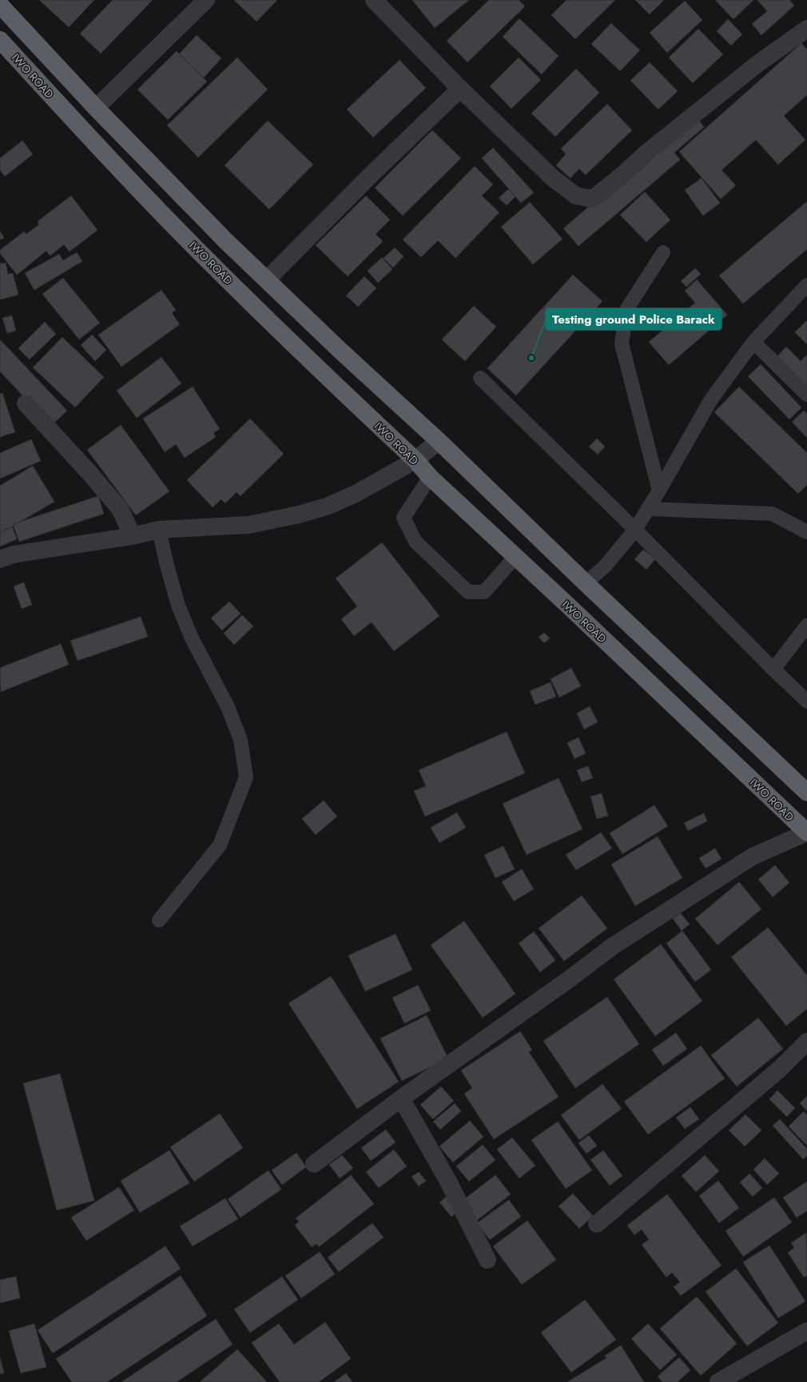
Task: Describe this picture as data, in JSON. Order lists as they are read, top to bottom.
{
  "streets": {
    "highway": ["IWO ROAD"]
  },
  "places": ["Testing ground Police Barack"]
}
